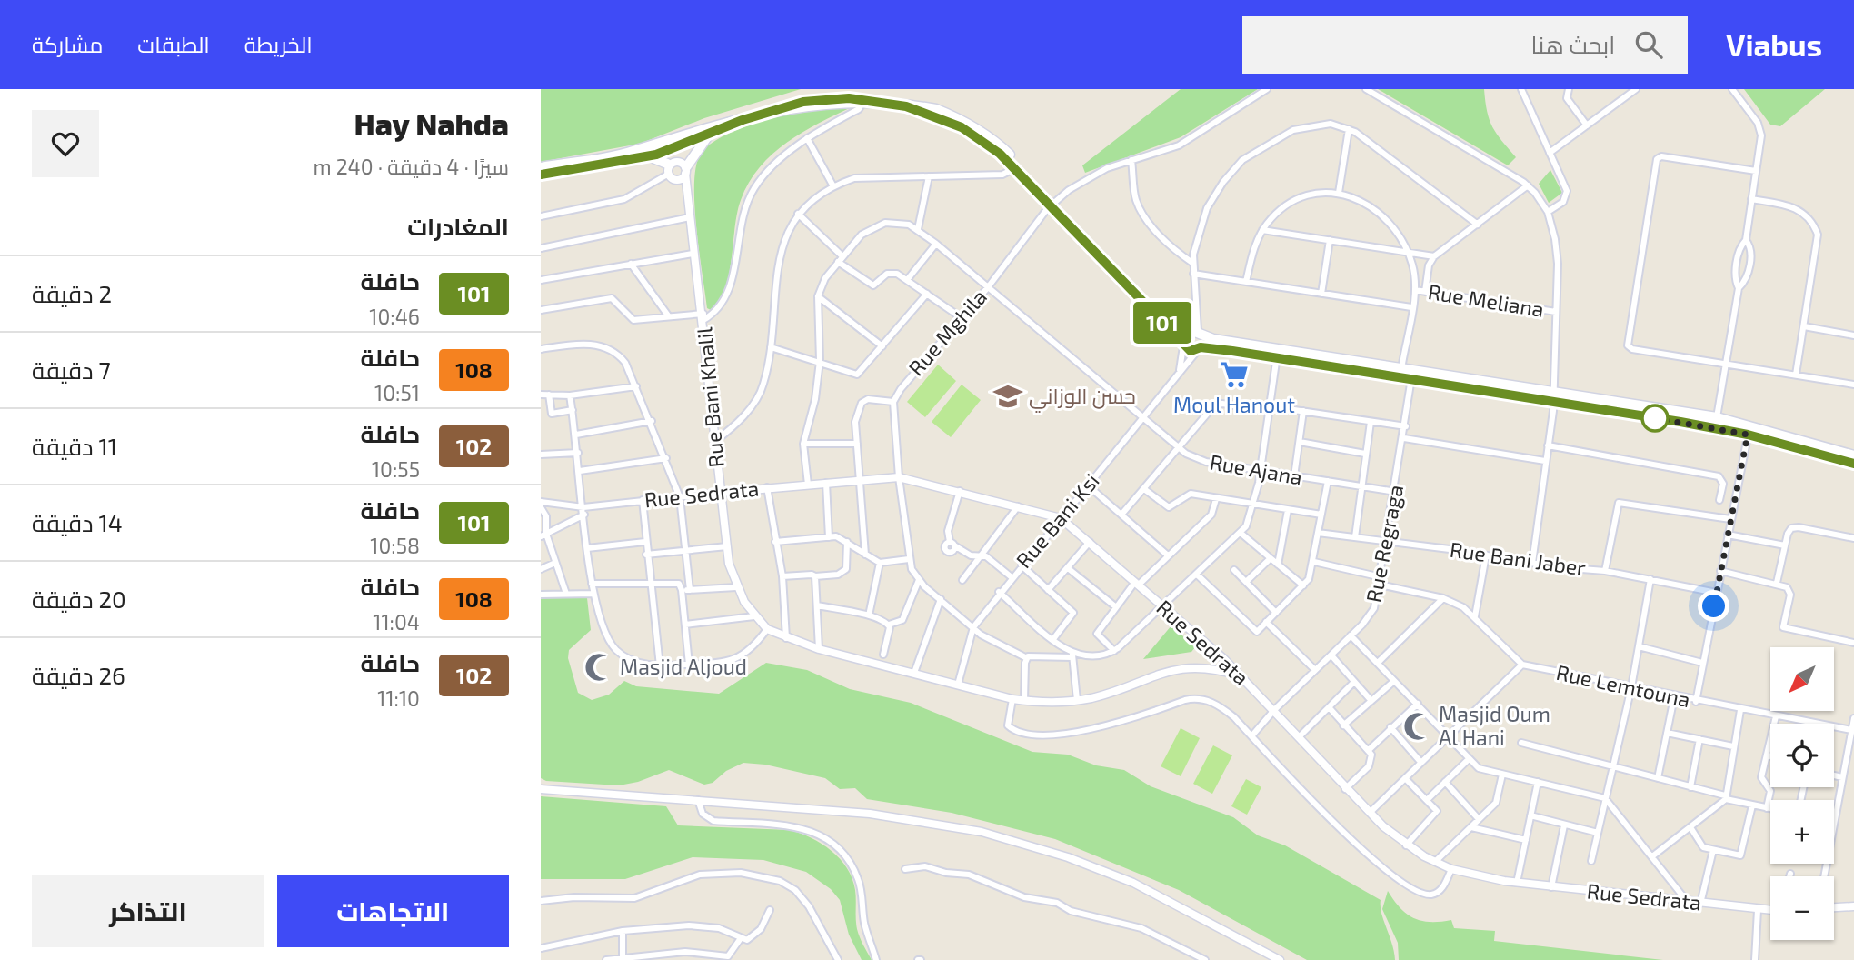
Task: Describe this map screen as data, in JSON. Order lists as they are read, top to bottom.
{
  "streets": {
    "street": [
      "Rue Meliana",
      "Rue Mghila",
      "Rue Bani Khalil",
      "Rue Ajana",
      "Rue Sedrata",
      "Rue Bani Ksi",
      "Rue Regraga",
      "Rue Bani Jaber",
      "Rue Lemtouna"
    ]
  },
  "crossings": [
    ["Rue Mghila", "Rue Ajana"],
    ["Rue Bani Khalil", "Rue Sedrata"],
    ["Rue Bani Khalil", "Rue Bani Ksi"],
    ["Rue Ajana", "Rue Bani Ksi"],
    ["Rue Ajana", "Rue Regraga"],
    ["Rue Sedrata", "Rue Bani Ksi"],
    ["Rue Sedrata", "Rue Regraga"],
    ["Rue Regraga", "Rue Bani Jaber"]
  ],
  "places": {
    "supermarket": ["Moul Hanout"],
    "school or university": ["حسن الوزاني"],
    "mosque": ["Masjid Aljoud", "Masjid Oum Al Hani"]
  },
  "lines": ["bus line 101"],
  "north": "bottom left",
  "page": {
    "header": "Viabus",
    "search": "ابحث هنا",
    "nav": ["الخريطة", "الطبقات", "مشاركة"],
    "on_map": "101",
    "heading": [
      ["Hay Nahda", "سيرًا · 4 دقيقة · 240 m"],
      "المغادرات"
    ],
    "list": [
      {
        "mark": "101",
        "name": "حافلة",
        "note": "10:46",
        "value": "2 دقيقة"
      },
      {
        "mark": "108",
        "name": "حافلة",
        "note": "10:51",
        "value": "7 دقيقة"
      },
      {
        "mark": "102",
        "name": "حافلة",
        "note": "10:55",
        "value": "11 دقيقة"
      },
      {
        "mark": "101",
        "name": "حافلة",
        "note": "10:58",
        "value": "14 دقيقة"
      },
      {
        "mark": "108",
        "name": "حافلة",
        "note": "11:04",
        "value": "20 دقيقة"
      },
      {
        "mark": "102",
        "name": "حافلة",
        "note": "11:10",
        "value": "26 دقيقة"
      }
    ],
    "map_buttons": ["+", "−"],
    "buttons": ["الاتجاهات", "التذاكر"]
  }
}
